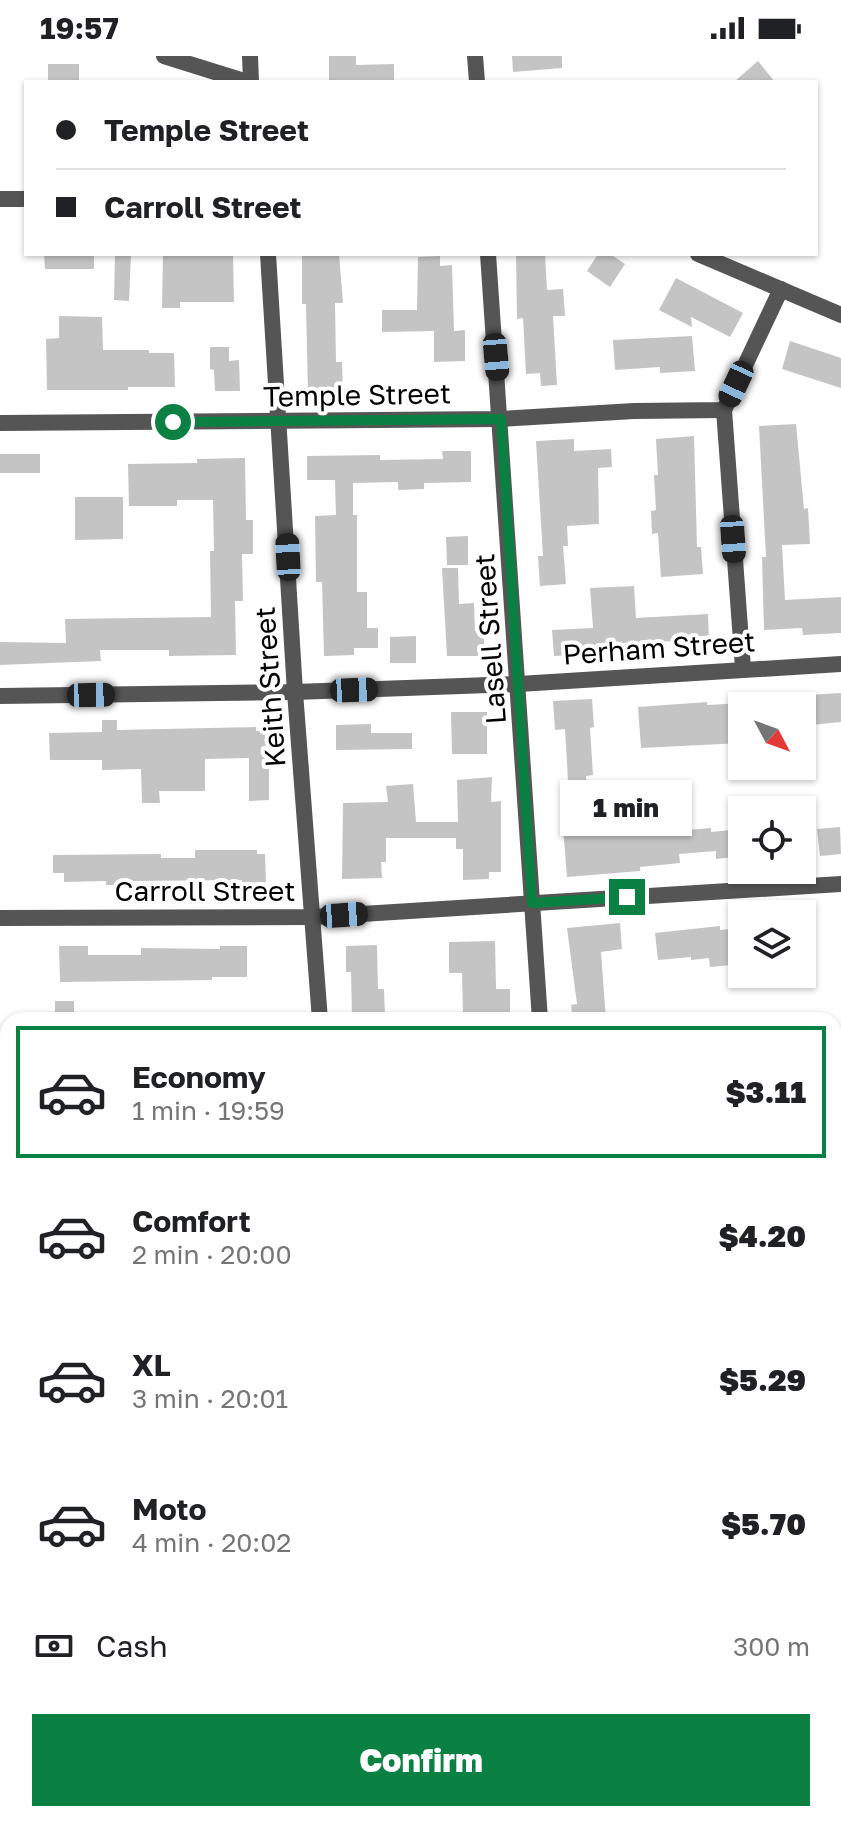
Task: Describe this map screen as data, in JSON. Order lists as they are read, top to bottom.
{
  "streets": {
    "street": [
      "Temple Street",
      "Lasell Street",
      "Perham Street",
      "Keith Street",
      "Carroll Street"
    ]
  },
  "crossings": [
    ["Temple Street", "Lasell Street"],
    ["Temple Street", "Keith Street"],
    ["Lasell Street", "Perham Street"],
    ["Lasell Street", "Carroll Street"],
    ["Perham Street", "Keith Street"],
    ["Keith Street", "Carroll Street"]
  ],
  "north": "bottom right",
  "page": {
    "status": "19:57",
    "banner": ["Temple Street", "Carroll Street"],
    "bubble": "1 min",
    "list": [
      {
        "name": "Economy",
        "note": "1 min · 19:59",
        "value": "$3.11"
      },
      {
        "name": "Comfort",
        "note": "2 min · 20:00",
        "value": "$4.20"
      },
      {
        "name": "XL",
        "note": "3 min · 20:01",
        "value": "$5.29"
      },
      {
        "name": "Moto",
        "note": "4 min · 20:02",
        "value": "$5.70"
      }
    ],
    "pay": ["Cash", "300 m"],
    "buttons": "Confirm"
  }
}
